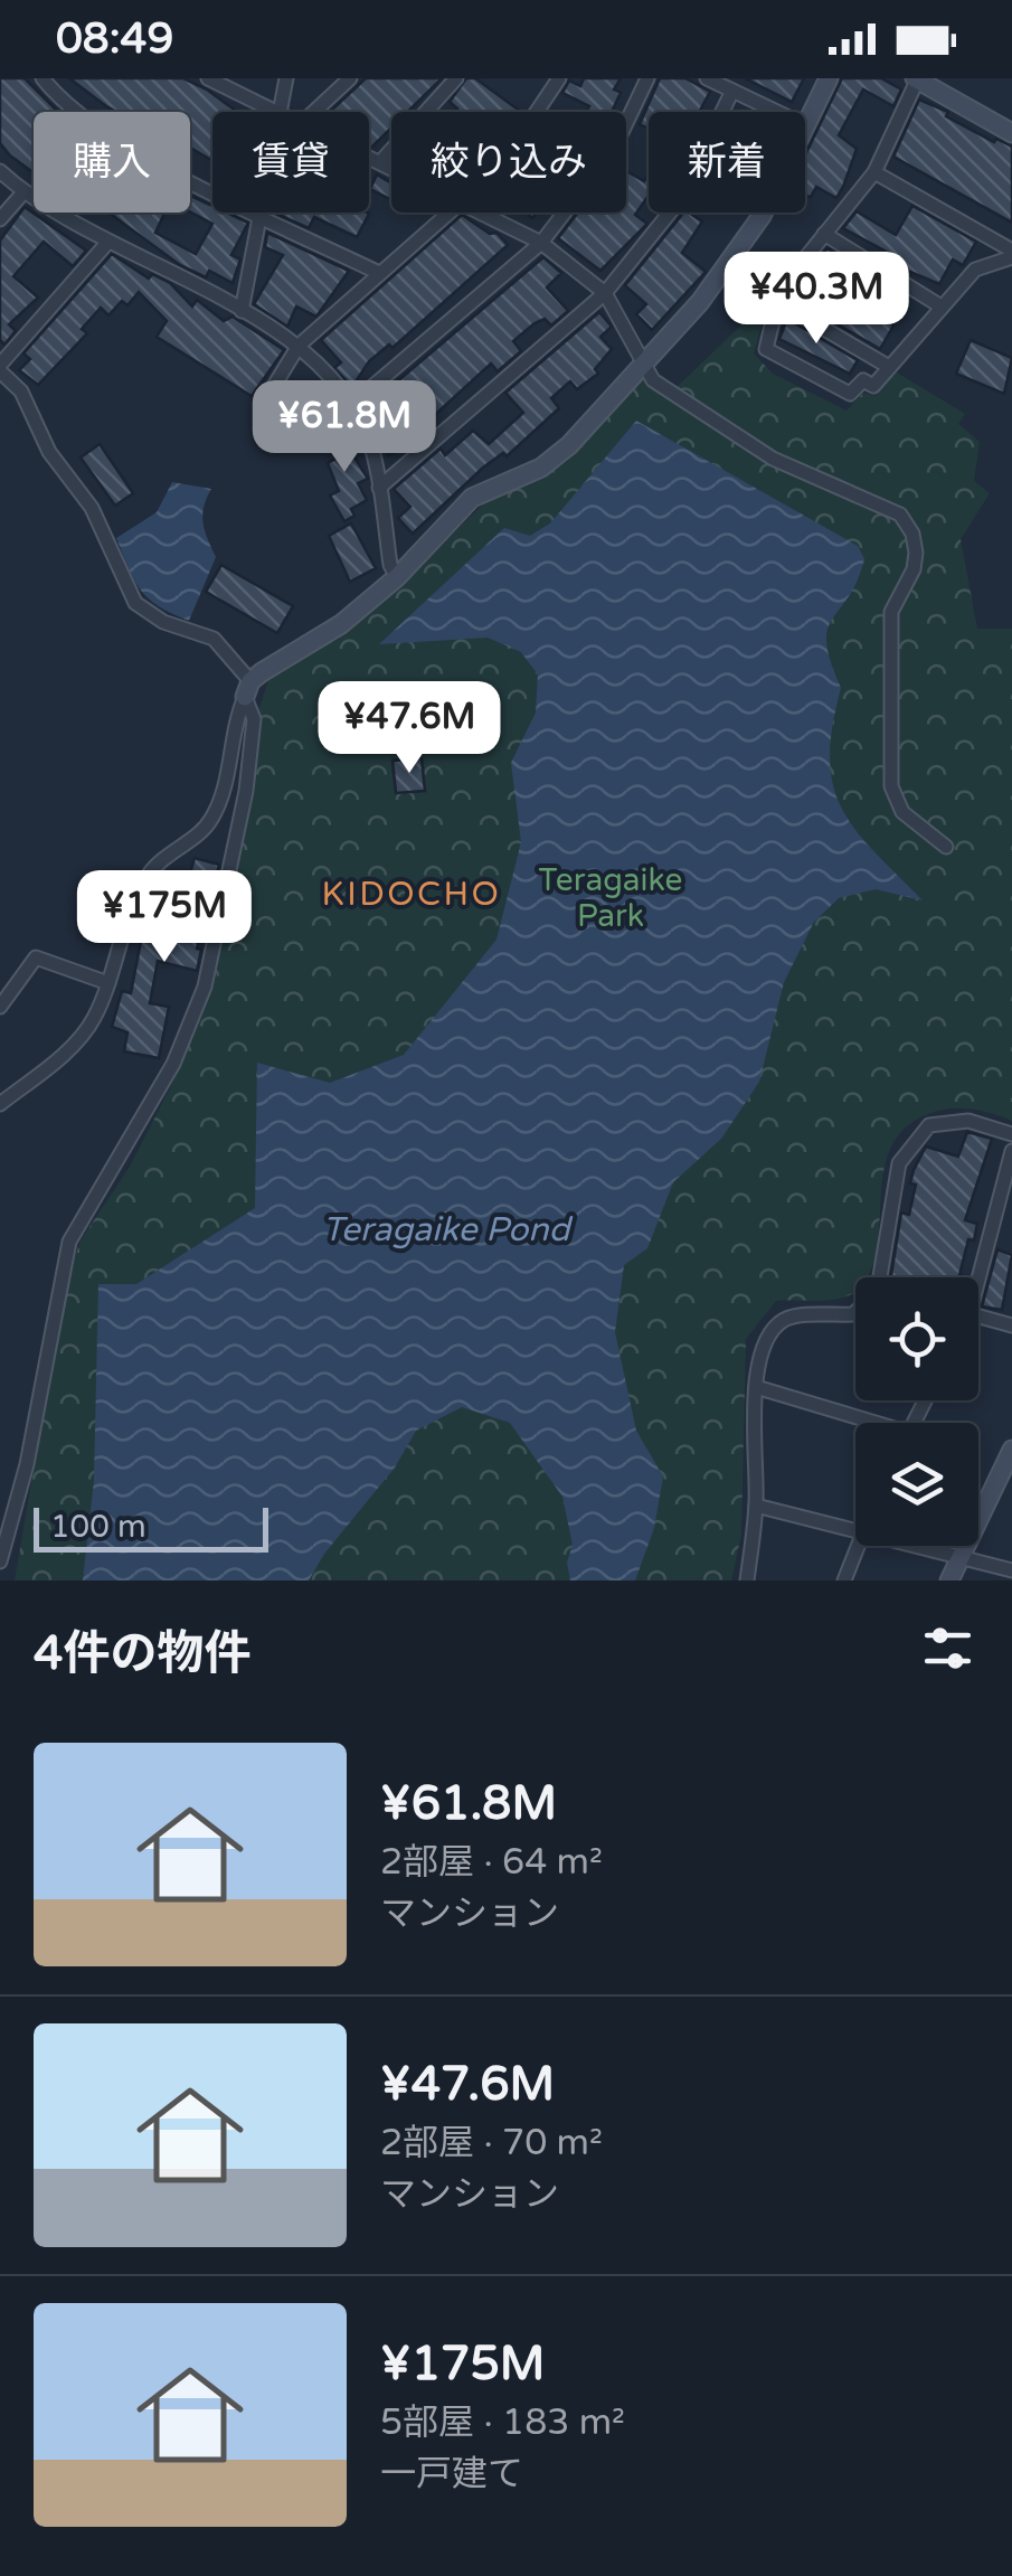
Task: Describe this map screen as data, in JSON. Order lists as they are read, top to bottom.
{
  "districts": ["KIDOCHO"],
  "water": ["Teragaike Pond"],
  "parks": ["Teragaike Park"],
  "scale_bar": "100 m",
  "page": {
    "status": "08:49",
    "chip": [
      "購入",
      "賃貸",
      "絞り込み",
      "新着"
    ],
    "price": [
      "¥40.3M",
      "¥61.8M",
      "¥47.6M",
      "¥175M"
    ],
    "scale": "100 m",
    "heading": "4件の物件",
    "list": [
      {
        "name": "¥61.8M",
        "note": "2部屋 · 64 m² · マンション"
      },
      {
        "name": "¥47.6M",
        "note": "2部屋 · 70 m² · マンション"
      },
      {
        "name": "¥175M",
        "note": "5部屋 · 183 m² · 一戸建て"
      }
    ]
  }
}
